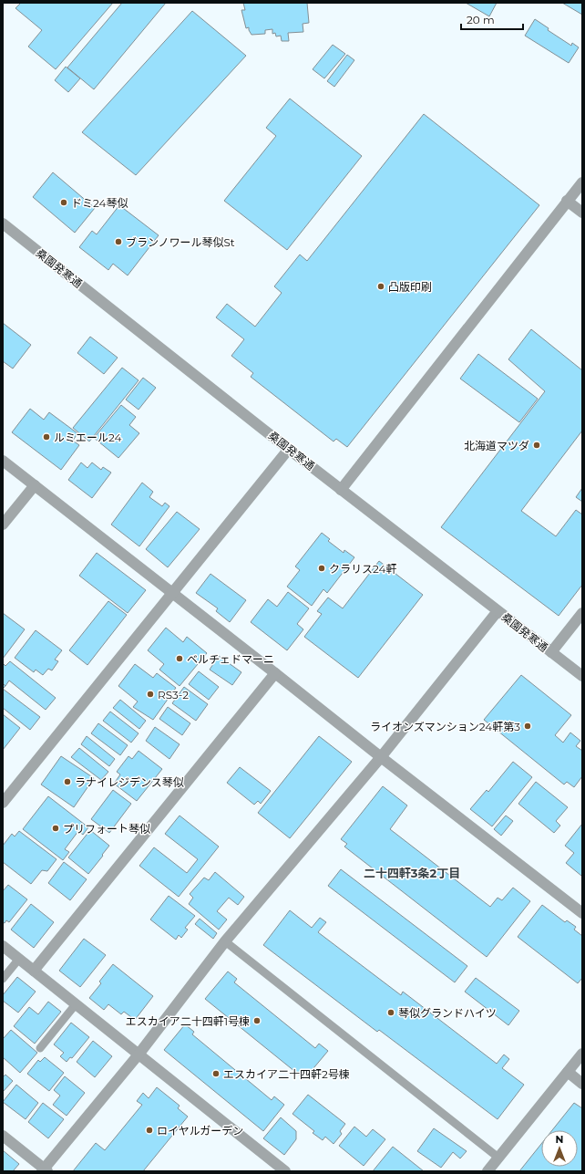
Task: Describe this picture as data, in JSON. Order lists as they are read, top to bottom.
{
  "streets": {
    "street": ["桑園発寒通"]
  },
  "districts": ["二十四軒3条2丁目"],
  "places": [
    "ドミ24琴似",
    "ブランノワール琴似St",
    "凸版印刷",
    "ルミエール24",
    "北海道マツダ",
    "クラリス24軒",
    "ベルチェドマーニ",
    "RS3-2",
    "ライオンズマンション24軒第3",
    "ラナイレジデンス琴似",
    "プリフォート琴似",
    "琴似グランドハイツ",
    "エスカイア二十四軒1号棟",
    "エスカイア二十四軒2号棟",
    "ロイヤルガーデン"
  ],
  "scale_bar": "20 m",
  "north": "top"
}
